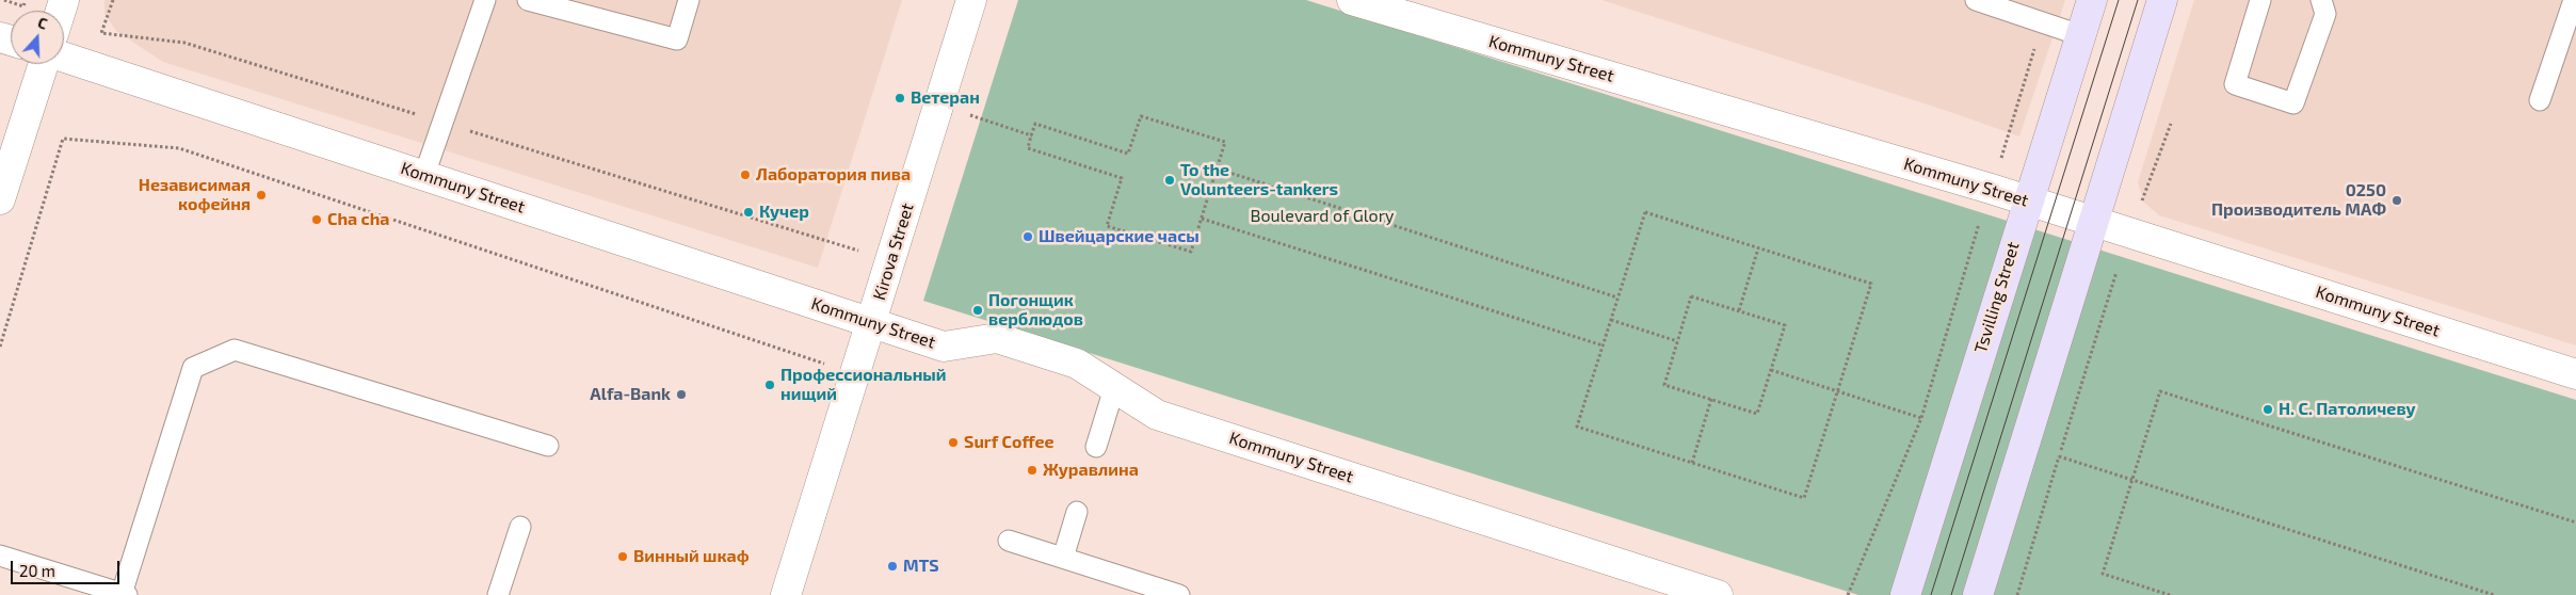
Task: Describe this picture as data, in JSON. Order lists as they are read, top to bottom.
{
  "streets": {
    "main road": ["Tsvilling Street"],
    "street": ["Kommuny Street", "Kirova Street"]
  },
  "crossings": [
    ["Kommuny Street", "Kirova Street"],
    ["Kommuny Street", "Tsvilling Street"]
  ],
  "parks": ["Boulevard of Glory"],
  "places": [
    "Ветеран",
    "Лаборатория пива",
    "To the Volunteers-tankers",
    "Независимая кофейня",
    "0250 Производитель МАФ",
    "Кучер",
    "Cha cha",
    "Швейцарские часы",
    "Погонщик верблюдов",
    "Профессиональный нищий",
    "Alfa-Bank",
    "Н. С. Патоличеву",
    "Surf Coffee",
    "Журавлина",
    "Винный шкаф",
    "MTS"
  ],
  "scale_bar": "20 m",
  "north": "top"
}
